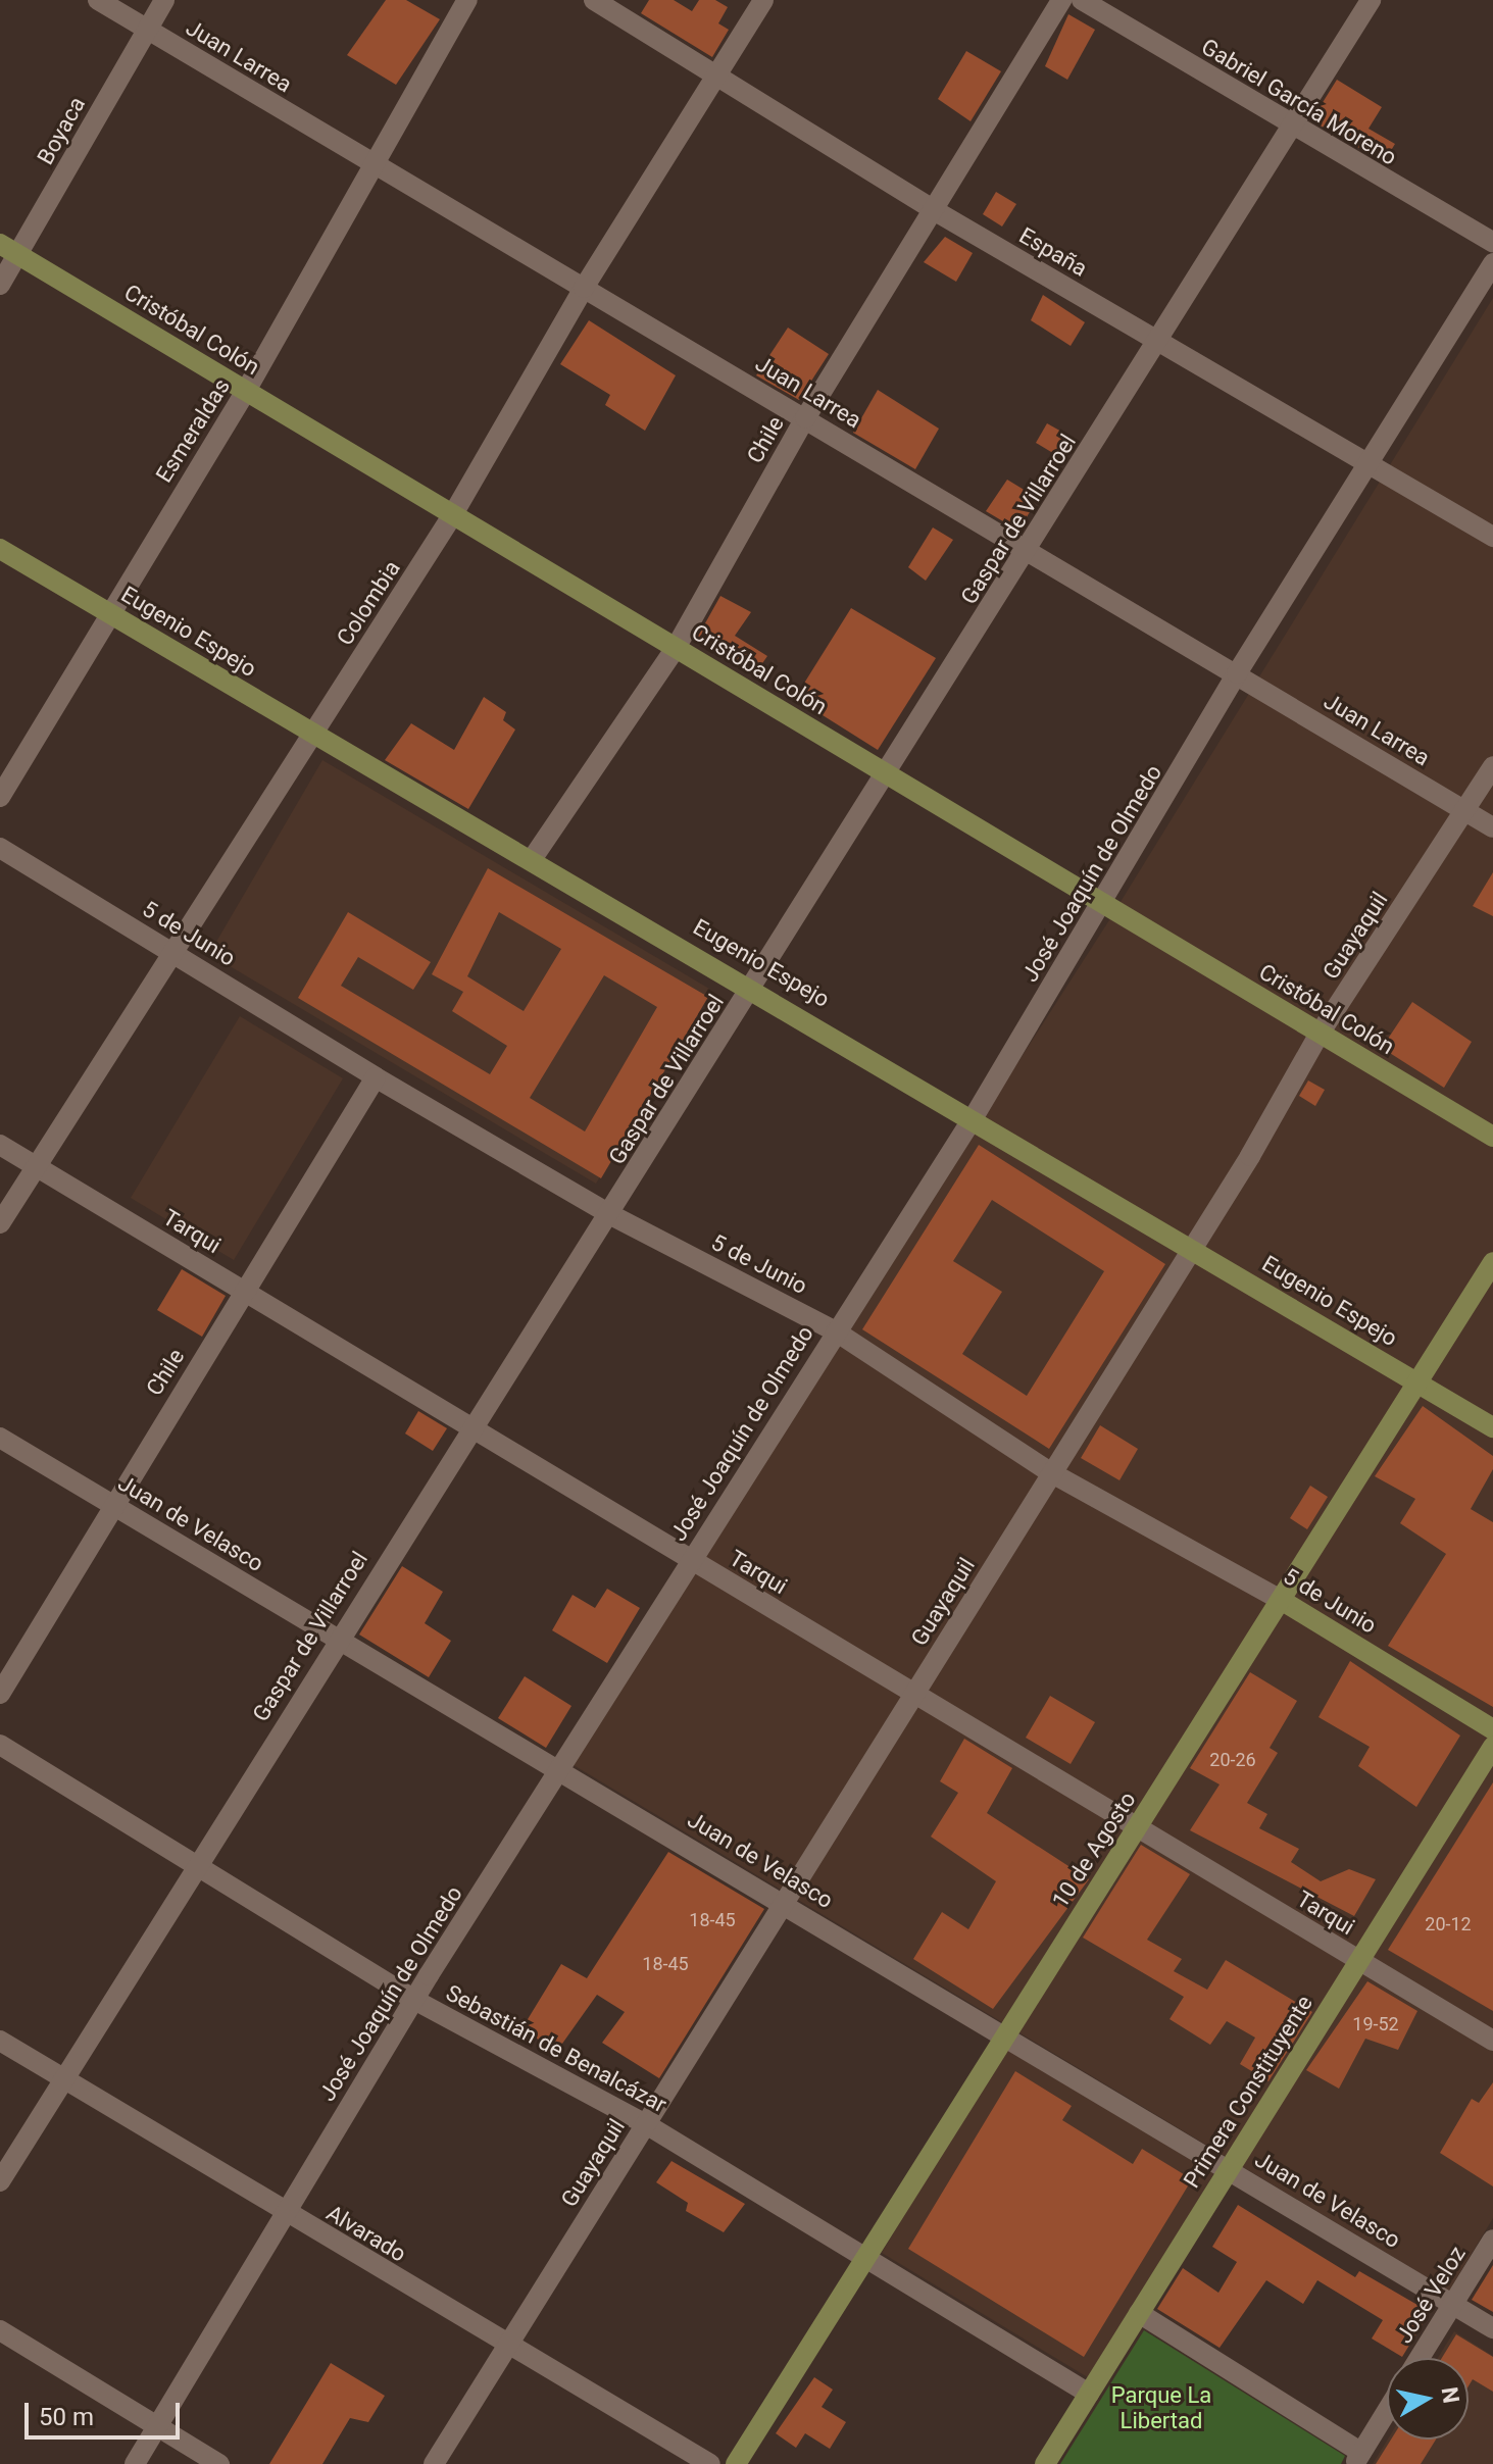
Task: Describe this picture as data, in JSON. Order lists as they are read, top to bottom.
{
  "streets": {
    "street": [
      "Juan Larrea",
      "Gabriel García Moreno",
      "Boyaca",
      "España",
      "Cristóbal Colón",
      "Esmeraldas",
      "Chile",
      "Gaspar de Villarroel",
      "Colombia",
      "Eugenio Espejo",
      "José Joaquín de Olmedo",
      "5 de Junio",
      "Guayaquil",
      "Tarqui",
      "Juan de Velasco",
      "10 de Agosto",
      "Sebastián de Benalcázar",
      "Primera Constituyente",
      "Alvarado",
      "José Veloz"
    ]
  },
  "crossings": [
    ["Juan Larrea", "Boyaca"],
    ["Juan Larrea", "Esmeraldas"],
    ["Juan Larrea", "Chile"],
    ["Juan Larrea", "Gaspar de Villarroel"],
    ["Juan Larrea", "Colombia"],
    ["Juan Larrea", "José Joaquín de Olmedo"],
    ["Juan Larrea", "Guayaquil"],
    ["Gabriel García Moreno", "Gaspar de Villarroel"],
    ["Boyaca", "Cristóbal Colón"],
    ["España", "Chile"],
    ["España", "Gaspar de Villarroel"],
    ["España", "Colombia"],
    ["España", "José Joaquín de Olmedo"],
    ["Cristóbal Colón", "Esmeraldas"],
    ["Cristóbal Colón", "Chile"],
    ["Cristóbal Colón", "Gaspar de Villarroel"],
    ["Cristóbal Colón", "Colombia"],
    ["Cristóbal Colón", "José Joaquín de Olmedo"],
    ["Cristóbal Colón", "Guayaquil"],
    ["Esmeraldas", "Eugenio Espejo"],
    ["Chile", "Eugenio Espejo"],
    ["Chile", "5 de Junio"],
    ["Chile", "Tarqui"],
    ["Chile", "Juan de Velasco"],
    ["Gaspar de Villarroel", "Eugenio Espejo"],
    ["Gaspar de Villarroel", "5 de Junio"],
    ["Gaspar de Villarroel", "Tarqui"],
    ["Gaspar de Villarroel", "Juan de Velasco"],
    ["Gaspar de Villarroel", "Sebastián de Benalcázar"],
    ["Gaspar de Villarroel", "Alvarado"],
    ["Colombia", "Eugenio Espejo"],
    ["Colombia", "5 de Junio"],
    ["Colombia", "Tarqui"],
    ["Eugenio Espejo", "José Joaquín de Olmedo"],
    ["Eugenio Espejo", "Guayaquil"],
    ["Eugenio Espejo", "10 de Agosto"],
    ["José Joaquín de Olmedo", "5 de Junio"],
    ["José Joaquín de Olmedo", "Tarqui"],
    ["José Joaquín de Olmedo", "Juan de Velasco"],
    ["José Joaquín de Olmedo", "Sebastián de Benalcázar"],
    ["José Joaquín de Olmedo", "Alvarado"],
    ["5 de Junio", "Guayaquil"],
    ["5 de Junio", "10 de Agosto"],
    ["Guayaquil", "Tarqui"],
    ["Guayaquil", "Juan de Velasco"],
    ["Guayaquil", "Sebastián de Benalcázar"],
    ["Guayaquil", "Alvarado"],
    ["Tarqui", "10 de Agosto"],
    ["Tarqui", "Primera Constituyente"],
    ["Juan de Velasco", "10 de Agosto"],
    ["Juan de Velasco", "Primera Constituyente"],
    ["Juan de Velasco", "José Veloz"],
    ["10 de Agosto", "Sebastián de Benalcázar"],
    ["Sebastián de Benalcázar", "Primera Constituyente"]
  ],
  "parks": ["Parque La Libertad"],
  "house_numbers": [
    "20-26",
    "18-45",
    "20-12",
    "18-45",
    "19-52"
  ],
  "scale_bar": "50 m",
  "north": "right"
}
